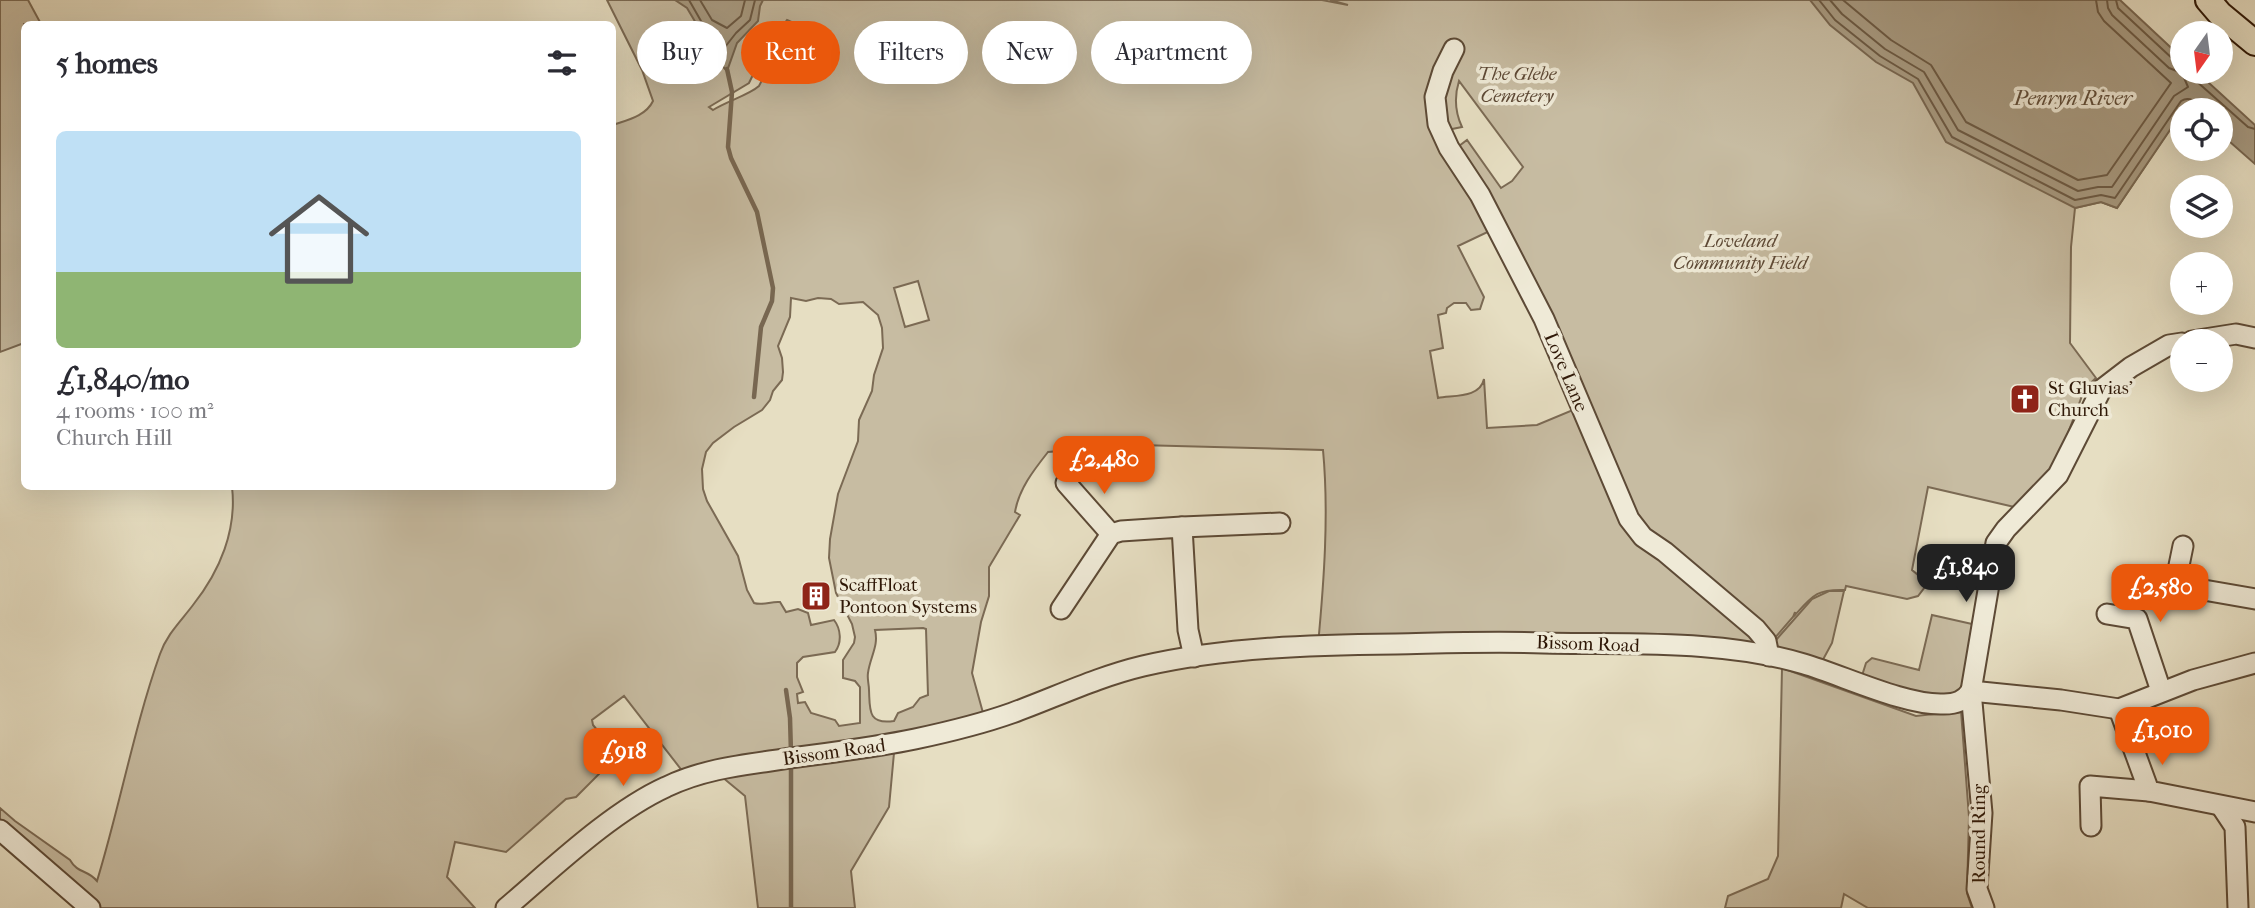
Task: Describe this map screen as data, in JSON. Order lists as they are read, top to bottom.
{
  "streets": {
    "street": ["Love Lane", "Bissom Road", "Round Ring"]
  },
  "crossings": [
    ["Love Lane", "Bissom Road"],
    ["Bissom Road", "Round Ring"]
  ],
  "water": ["Penryn River"],
  "parks": ["The Glebe Cemetery", "Loveland Community Field"],
  "places": {
    "church": ["St Gluvias' Church"],
    "building": ["ScaffFloat Pontoon Systems"]
  },
  "north": "bottom",
  "page": {
    "map_buttons": ["+", "−"],
    "chip": [
      "Buy",
      "Rent",
      "Filters",
      "New",
      "Apartment"
    ],
    "heading": "5 homes",
    "list": [
      {
        "name": "£1,840/mo",
        "note": "4 rooms · 100 m² · Church Hill"
      }
    ],
    "price": [
      "£2,480",
      "£1,840",
      "£2,580",
      "£1,010",
      "£918"
    ]
  }
}
